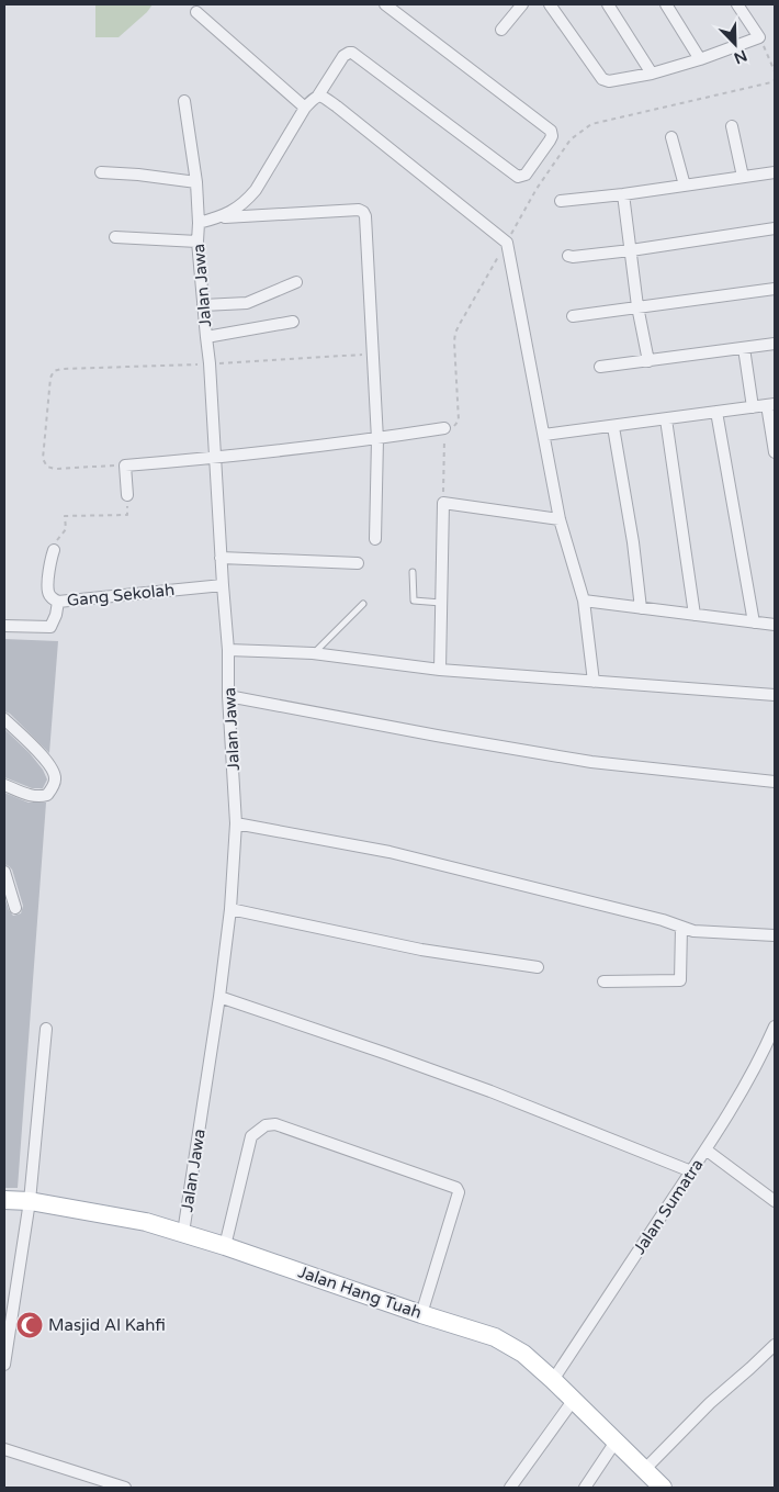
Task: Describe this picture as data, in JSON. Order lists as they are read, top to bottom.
{
  "streets": {
    "main road": ["Jalan Hang Tuah"],
    "street": ["Jalan Jawa", "Gang Sekolah", "Jalan Sumatra"]
  },
  "crossings": [
    ["Jalan Jawa", "Gang Sekolah"],
    ["Jalan Jawa", "Jalan Hang Tuah"],
    ["Jalan Sumatra", "Jalan Hang Tuah"]
  ],
  "places": {
    "mosque": ["Masjid Al Kahfi"]
  },
  "north": "bottom right"
}
